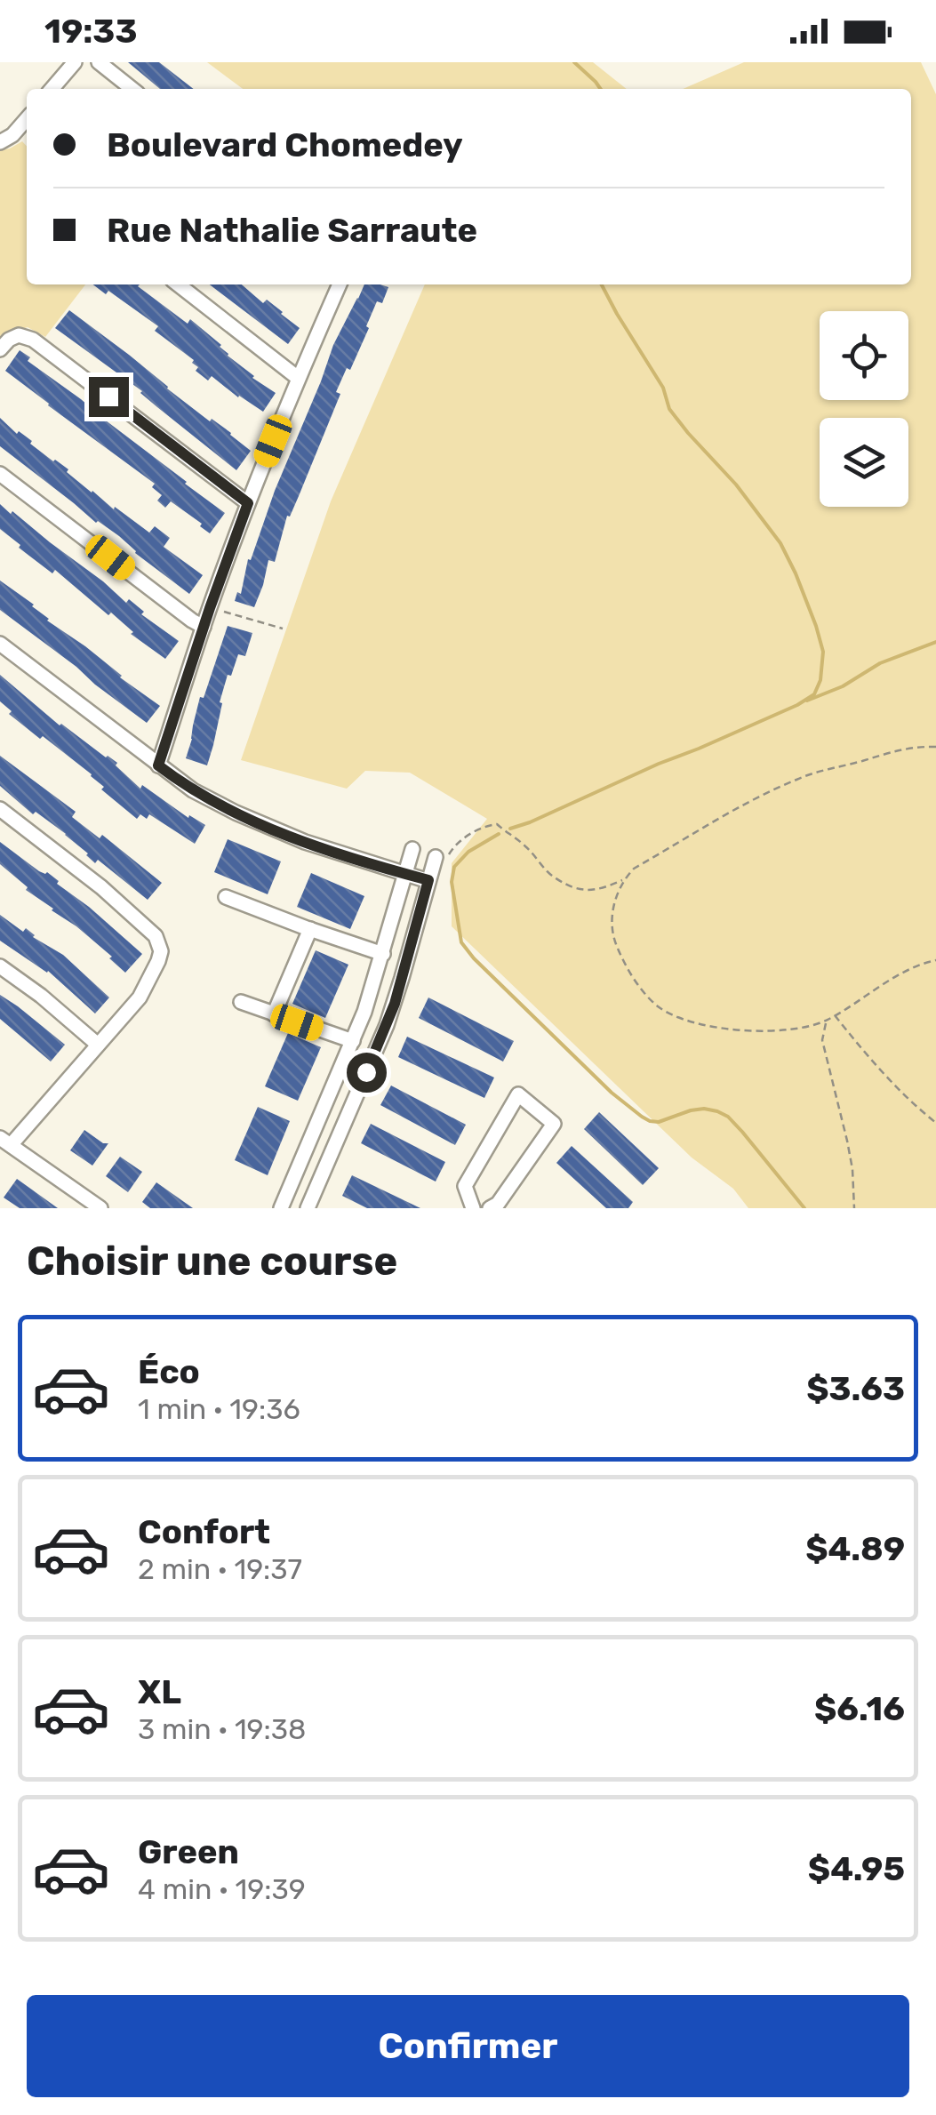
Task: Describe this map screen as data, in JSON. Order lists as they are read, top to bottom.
{
  "page": {
    "status": "19:33",
    "banner": ["Boulevard Chomedey", "Rue Nathalie Sarraute"],
    "heading": "Choisir une course",
    "list": [
      {
        "name": "Éco",
        "note": "1 min · 19:36",
        "value": "$3.63"
      },
      {
        "name": "Confort",
        "note": "2 min · 19:37",
        "value": "$4.89"
      },
      {
        "name": "XL",
        "note": "3 min · 19:38",
        "value": "$6.16"
      },
      {
        "name": "Green",
        "note": "4 min · 19:39",
        "value": "$4.95"
      }
    ],
    "buttons": "Confirmer"
  }
}
